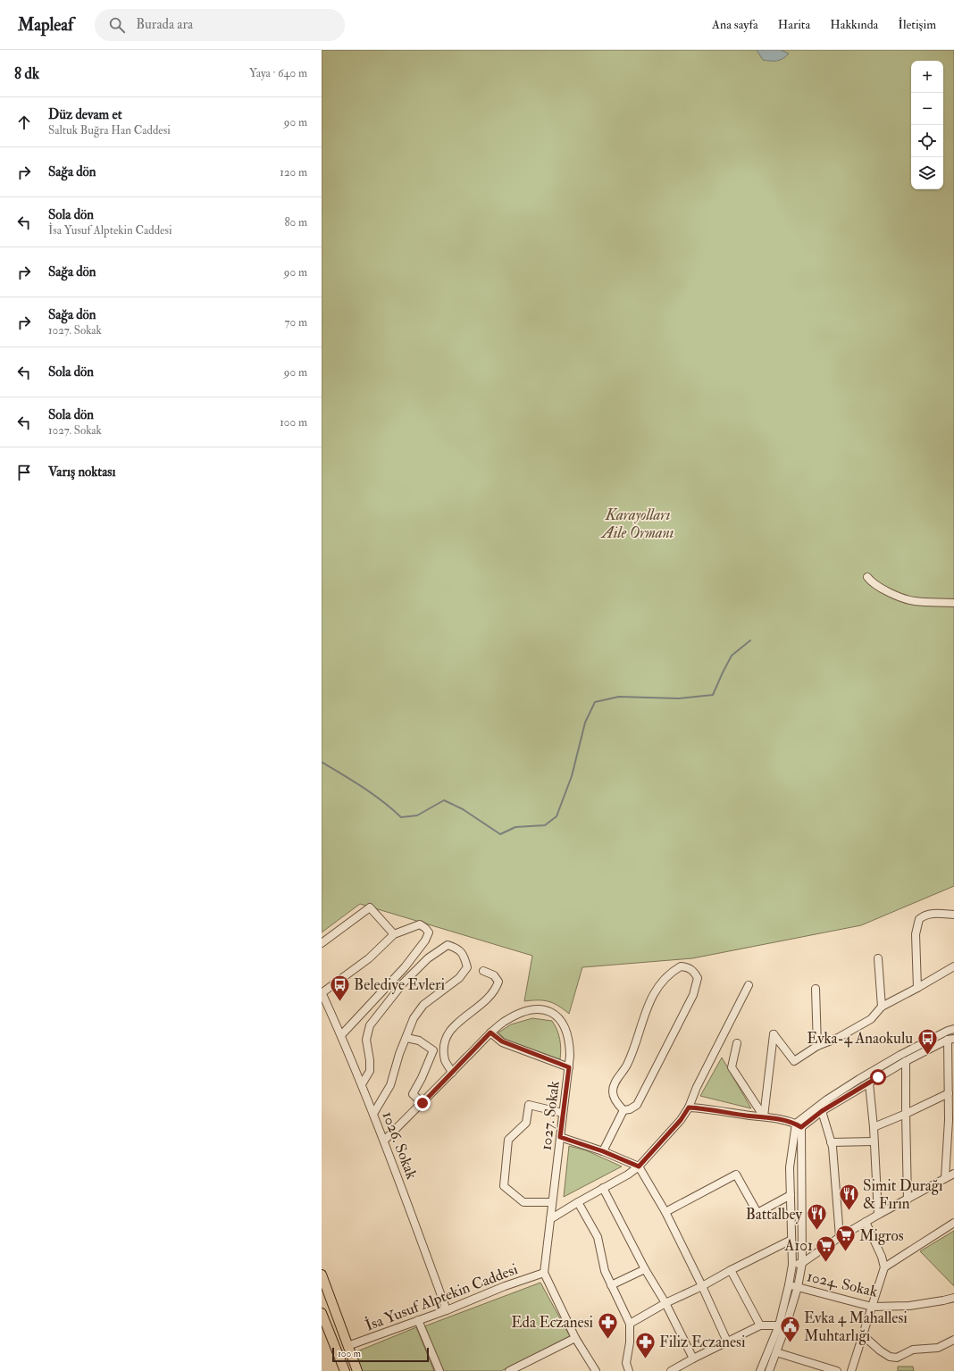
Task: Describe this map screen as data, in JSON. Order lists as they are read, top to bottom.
{
  "streets": {
    "street": [
      "1027. Sokak",
      "1026. Sokak",
      "1024. Sokak",
      "İsa Yusuf Alptekin Caddesi"
    ]
  },
  "crossings": [
    ["1027. Sokak", "1026. Sokak"],
    ["1027. Sokak", "İsa Yusuf Alptekin Caddesi"],
    ["1026. Sokak", "İsa Yusuf Alptekin Caddesi"]
  ],
  "parks": ["Karayolları Aile Ormanı"],
  "places": {
    "bus stop": ["Belediye Evleri", "Evka-4 Anaokulu"],
    "restaurant": ["Simit Durağı & Fırın", "Battalbey"],
    "supermarket": ["Migros", "A101"],
    "pharmacy": ["Eda Eczanesi", "Filiz Eczanesi"],
    "public building": ["Evka 4 Mahallesi Muhtarlığı"]
  },
  "scale_bar": "100 m",
  "page": {
    "header": "Mapleaf",
    "search": "Burada ara",
    "nav": [
      "Ana sayfa",
      "Harita",
      "Hakkında",
      "İletişim"
    ],
    "heading": ["8 dk", "Yaya · 640 m"],
    "map_buttons": ["+", "−"],
    "list": [
      ["Düz devam et", "Saltuk Buğra Han Caddesi", "90 m"],
      ["Sağa dön", "120 m"],
      ["Sola dön", "İsa Yusuf Alptekin Caddesi", "80 m"],
      ["Sağa dön", "90 m"],
      ["Sağa dön", "1027. Sokak", "70 m"],
      ["Sola dön", "90 m"],
      ["Sola dön", "1027. Sokak", "100 m"],
      "Varış noktası"
    ],
    "scale": "100 m"
  }
}
